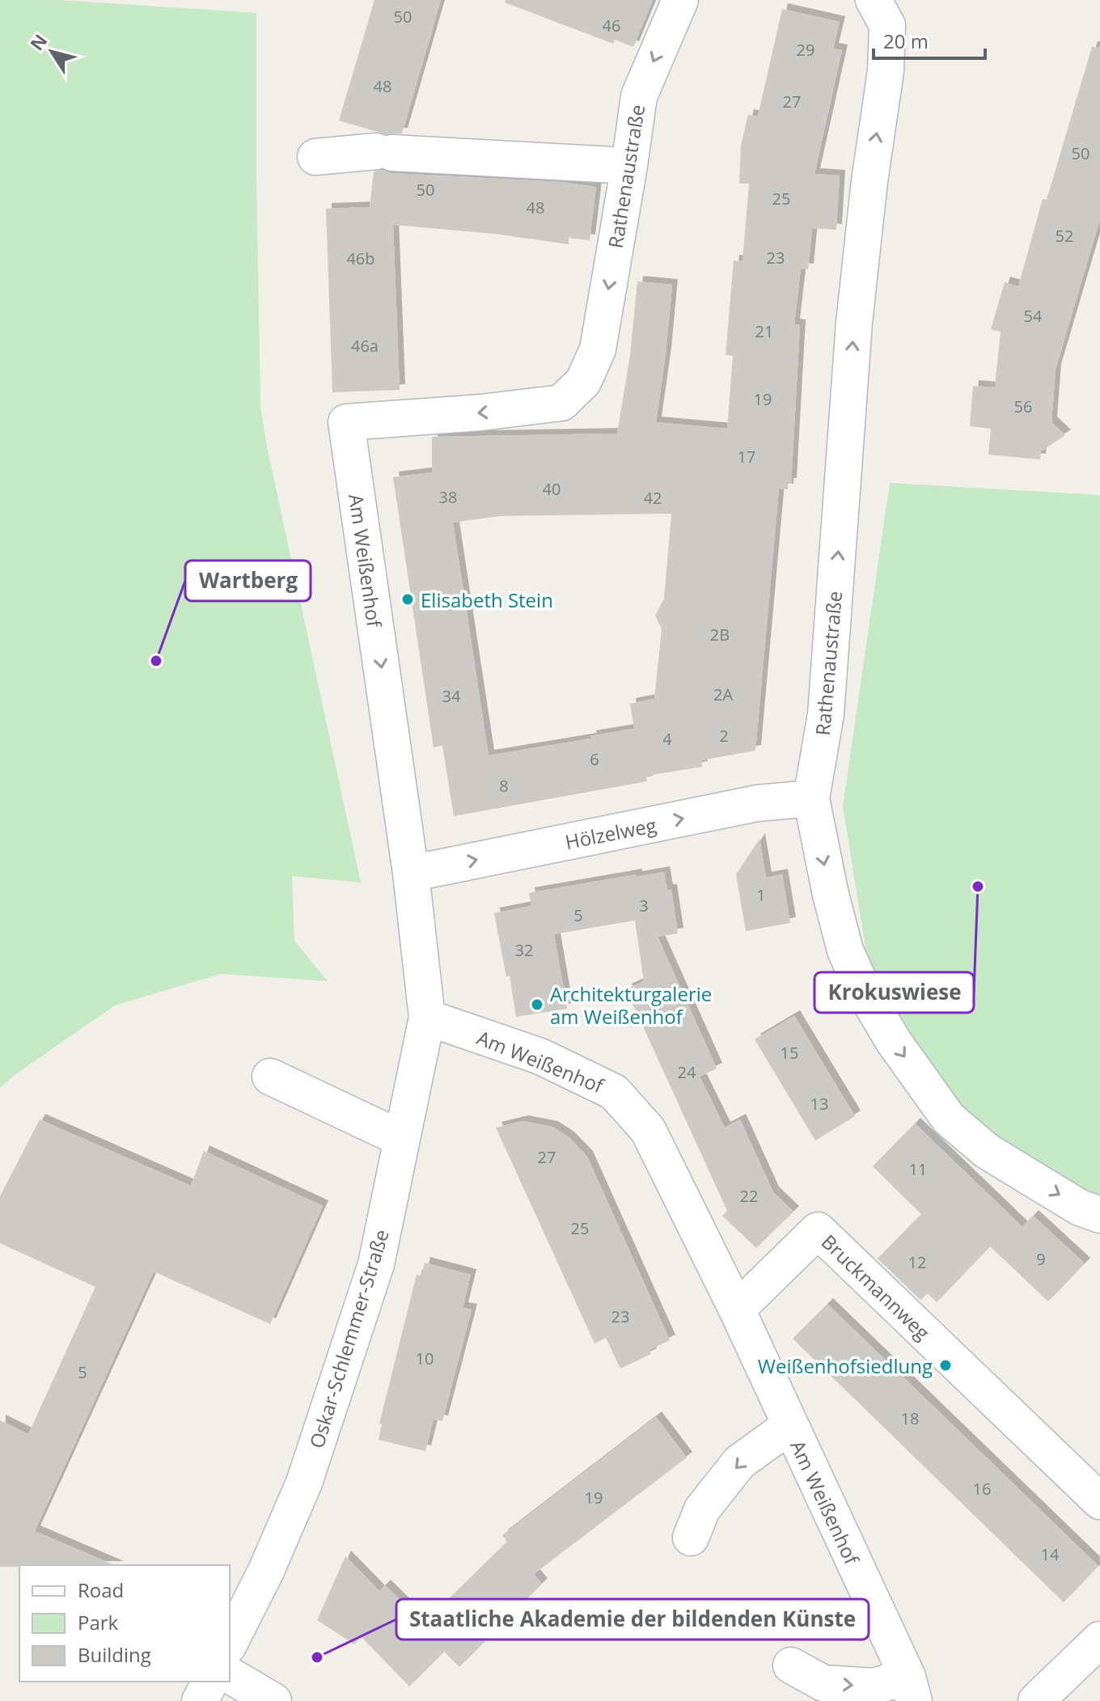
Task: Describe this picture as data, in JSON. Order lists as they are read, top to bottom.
{
  "streets": {
    "street": [
      "Rathenaustraße",
      "Am Weißenhof",
      "Hölzelweg",
      "Bruckmannweg",
      "Oskar-Schlemmer-Straße"
    ]
  },
  "crossings": [
    ["Rathenaustraße", "Am Weißenhof"],
    ["Rathenaustraße", "Hölzelweg"],
    ["Am Weißenhof", "Hölzelweg"],
    ["Am Weißenhof", "Bruckmannweg"],
    ["Am Weißenhof", "Oskar-Schlemmer-Straße"]
  ],
  "one_way": ["Hölzelweg"],
  "places": [
    "Elisabeth Stein",
    "Wartberg",
    "Krokuswiese",
    "Architekturgalerie am Weißenhof",
    "Weißenhofsiedlung",
    "Staatliche Akademie der bildenden Künste"
  ],
  "house_numbers": [
    "50",
    "46",
    "29",
    "48",
    "27",
    "50",
    "50",
    "25",
    "48",
    "52",
    "23",
    "46b",
    "54",
    "21",
    "46a",
    "19",
    "56",
    "17",
    "40",
    "38",
    "42",
    "2B",
    "2A",
    "34",
    "2",
    "4",
    "6",
    "8",
    "1",
    "3",
    "5",
    "32",
    "15",
    "24",
    "13",
    "27",
    "11",
    "22",
    "25",
    "9",
    "12",
    "23",
    "10",
    "5",
    "18",
    "16",
    "19",
    "14"
  ],
  "legend": ["Road", "Park", "Building"],
  "scale_bar": "20 m",
  "north": "top left"
}
